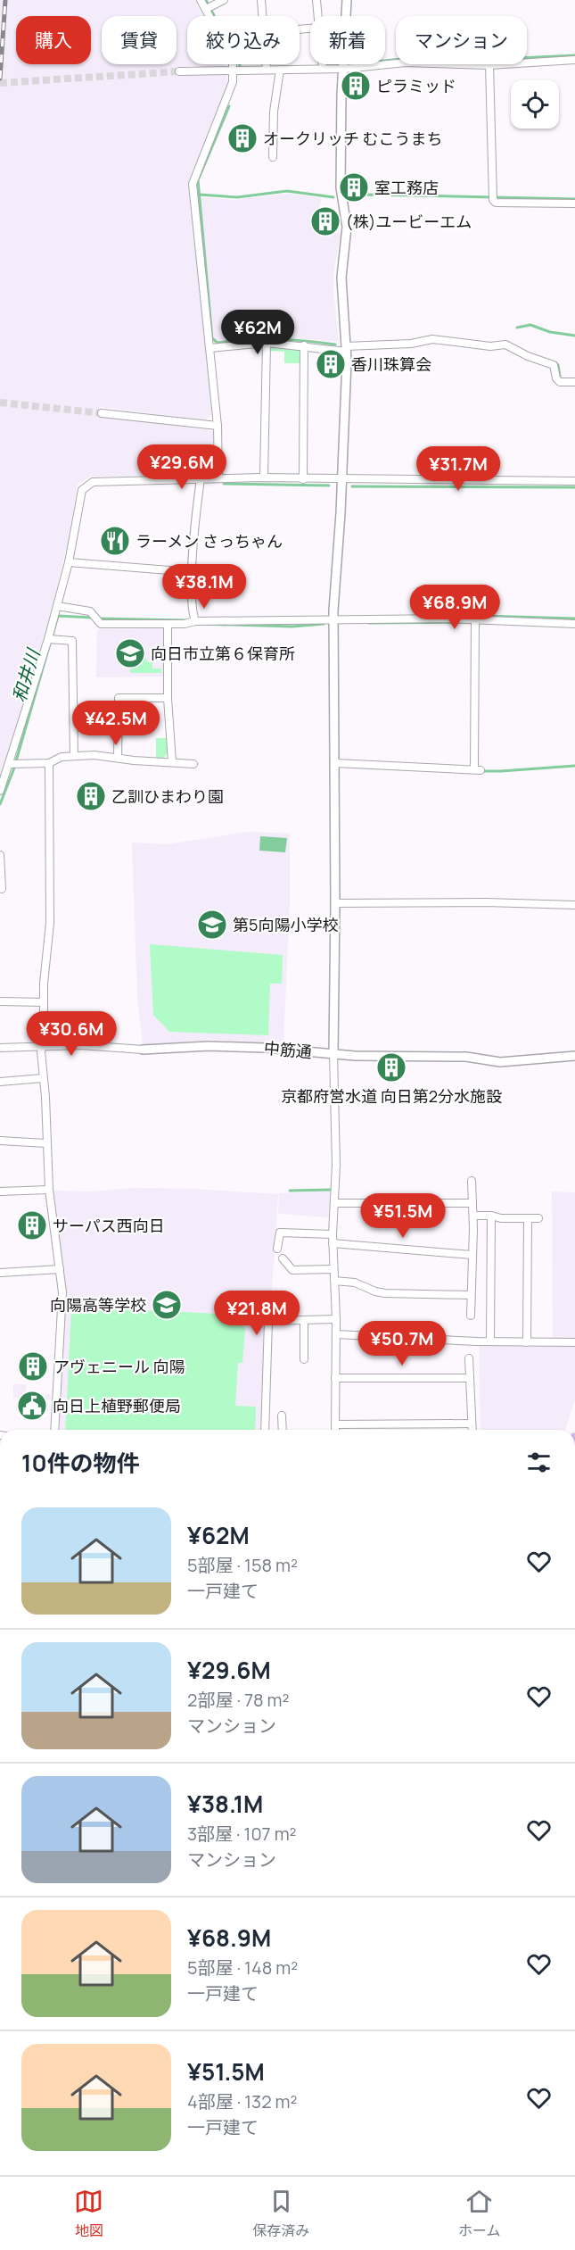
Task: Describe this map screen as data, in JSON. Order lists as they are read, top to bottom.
{
  "streets": {
    "street": ["中筋通"]
  },
  "water": ["和井川"],
  "places": {
    "building": [
      "ピラミッド",
      "オークリッチ むこうまち",
      "室工務店",
      "(株)ユービーエム",
      "香川珠算会",
      "乙訓ひまわり園",
      "京都府営水道 向日第2分水施設",
      "サーパス西向日",
      "アヴェニール 向陽"
    ],
    "restaurant": ["ラーメン さっちゃん"],
    "school or university": ["向日市立第６保育所", "第5向陽小学校", "向陽高等学校"],
    "public building": ["向日上植野郵便局"]
  },
  "page": {
    "chip": [
      "購入",
      "賃貸",
      "絞り込み",
      "新着",
      "マンション"
    ],
    "price": [
      "¥62M",
      "¥29.6M",
      "¥31.7M",
      "¥38.1M",
      "¥68.9M",
      "¥42.5M",
      "¥30.6M",
      "¥51.5M",
      "¥21.8M",
      "¥50.7M"
    ],
    "heading": "10件の物件",
    "list": [
      {
        "name": "¥62M",
        "note": "5部屋 · 158 m² · 一戸建て"
      },
      {
        "name": "¥29.6M",
        "note": "2部屋 · 78 m² · マンション"
      },
      {
        "name": "¥38.1M",
        "note": "3部屋 · 107 m² · マンション"
      },
      {
        "name": "¥68.9M",
        "note": "5部屋 · 148 m² · 一戸建て"
      },
      {
        "name": "¥51.5M",
        "note": "4部屋 · 132 m² · 一戸建て"
      }
    ],
    "tabs": ["地図", "保存済み", "ホーム"]
  }
}
